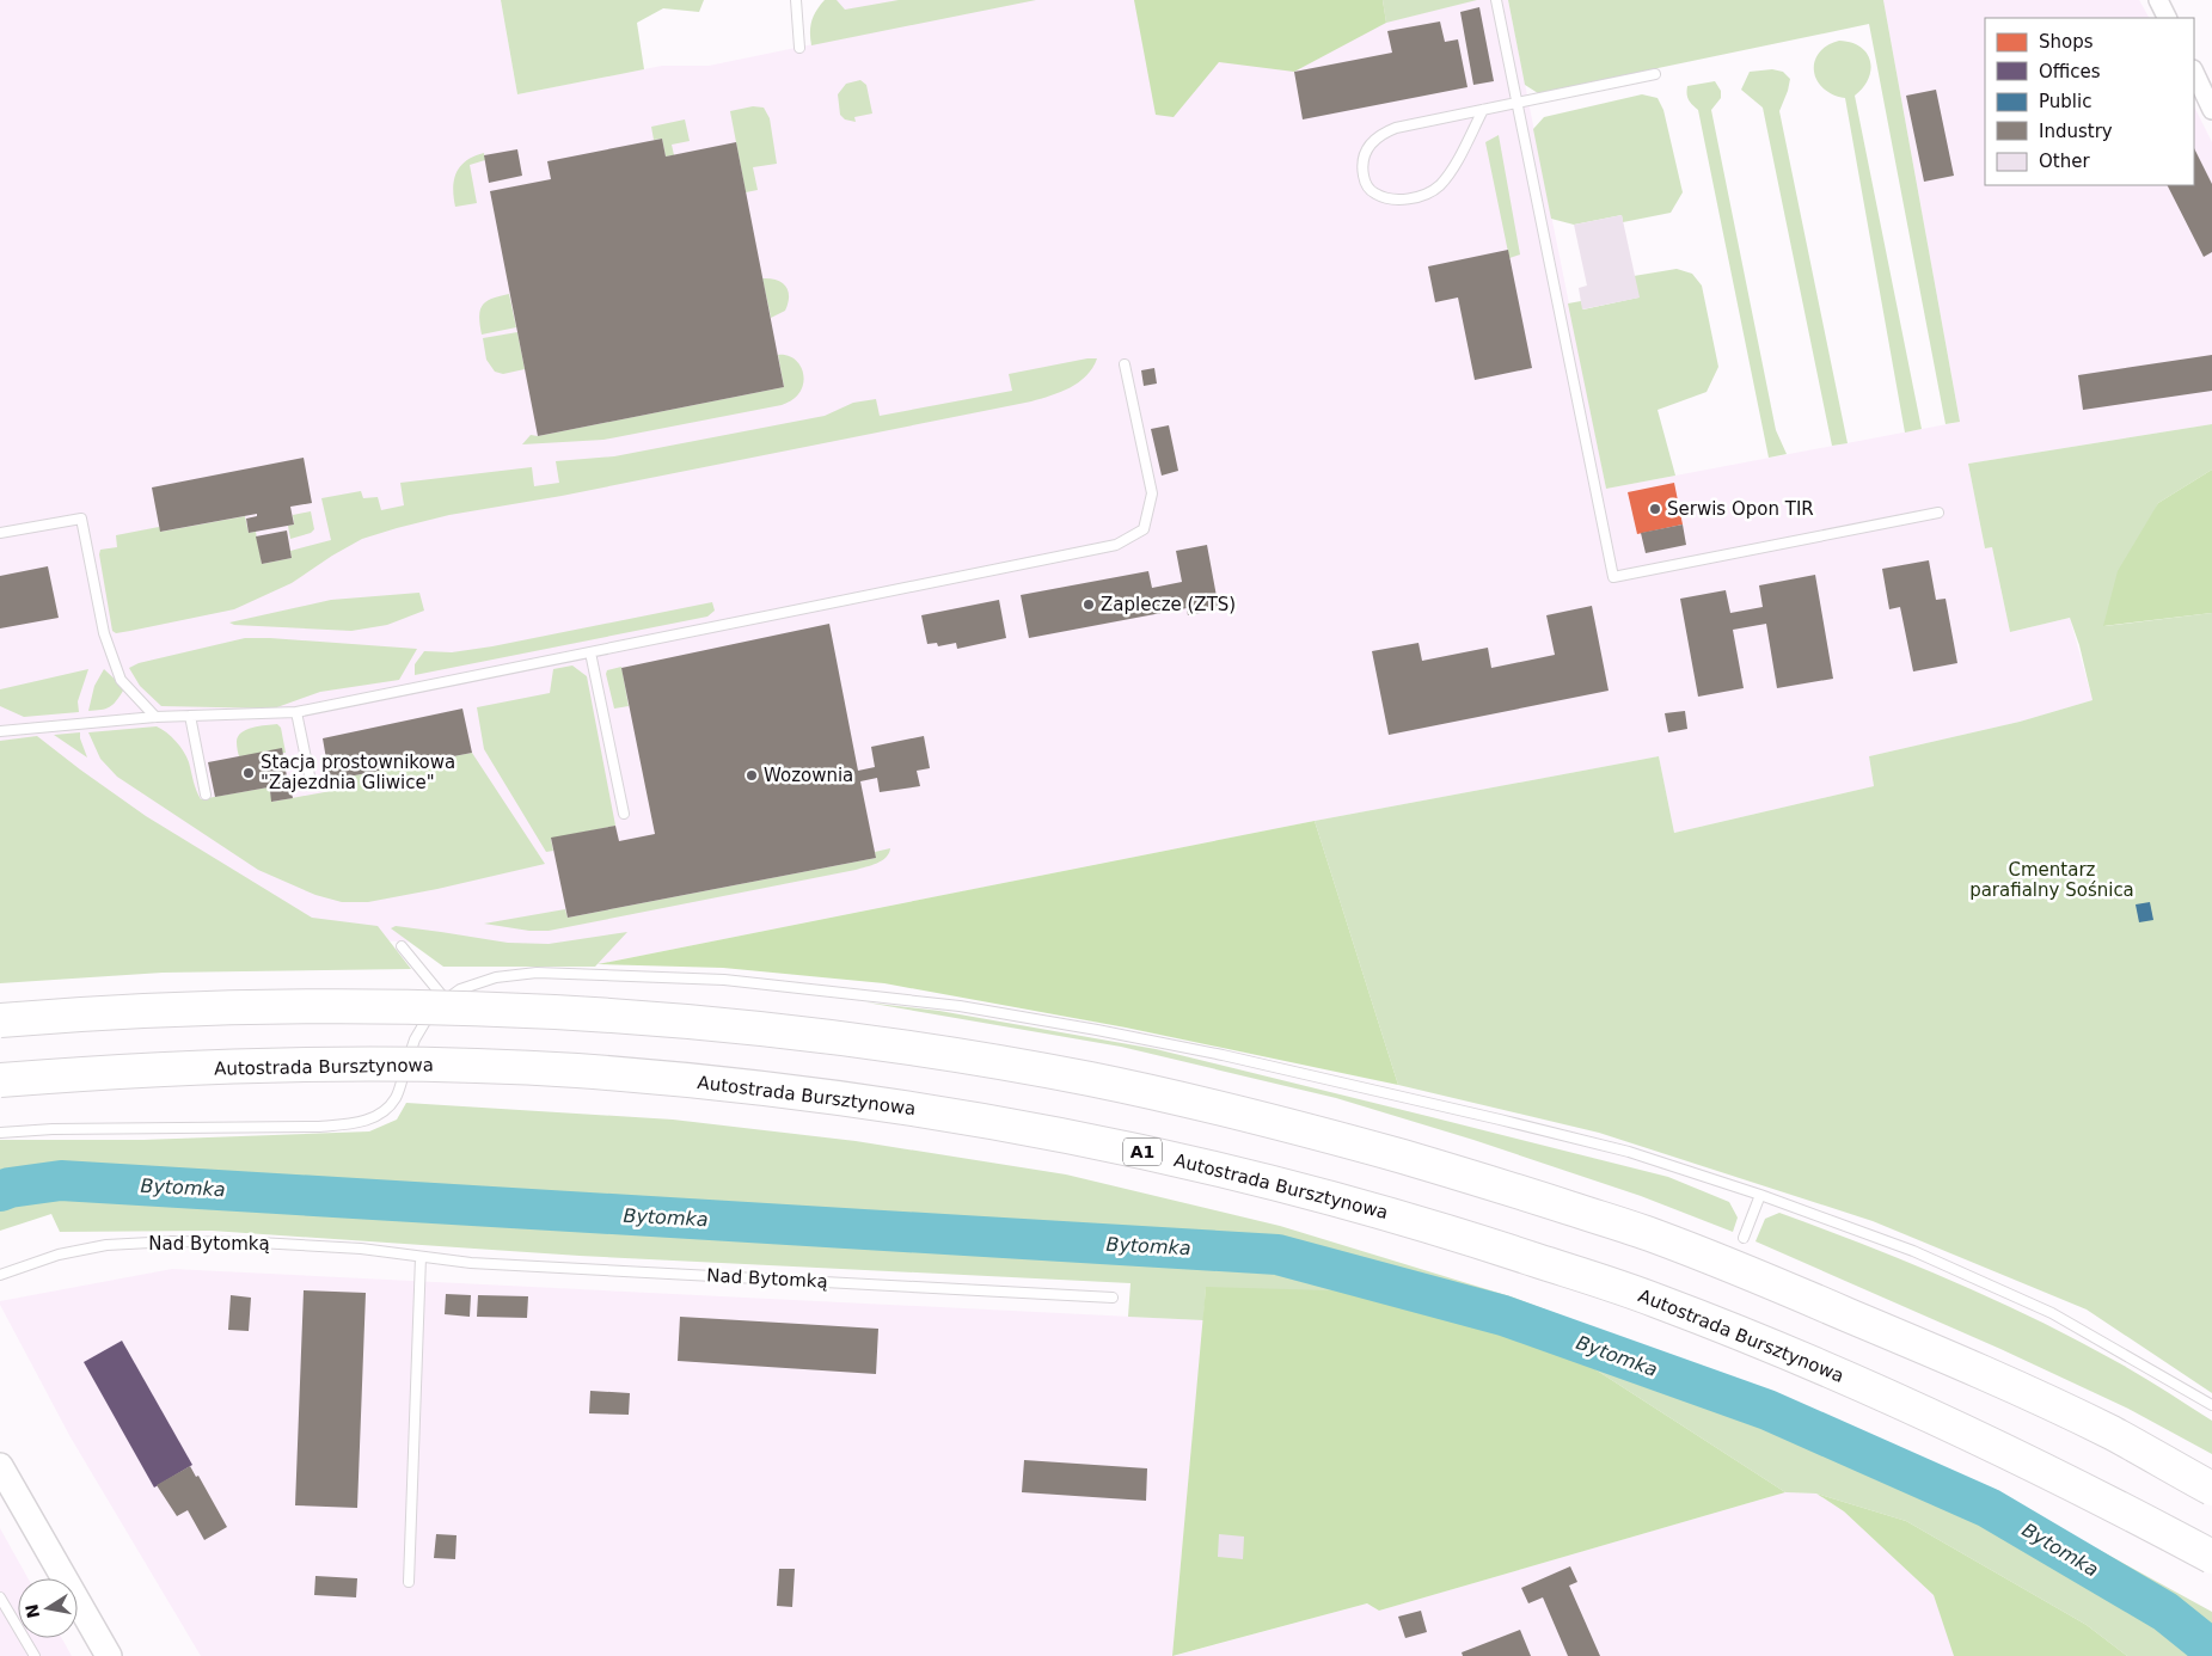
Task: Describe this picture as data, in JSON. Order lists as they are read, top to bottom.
{
  "streets": {
    "highway": ["Autostrada Bursztynowa", "A1"],
    "lane": ["Nad Bytomką"]
  },
  "water": ["Bytomka"],
  "parks": ["Cmentarz parafialny Sośnica"],
  "places": [
    "Serwis Opon TIR",
    "Zaplecze (ZTS)",
    "Stacja prostownikowa \"Zajezdnia Gliwice\"",
    "Wozownia"
  ],
  "legend": [
    "Shops",
    "Offices",
    "Public",
    "Industry",
    "Other"
  ],
  "north": "left"
}
